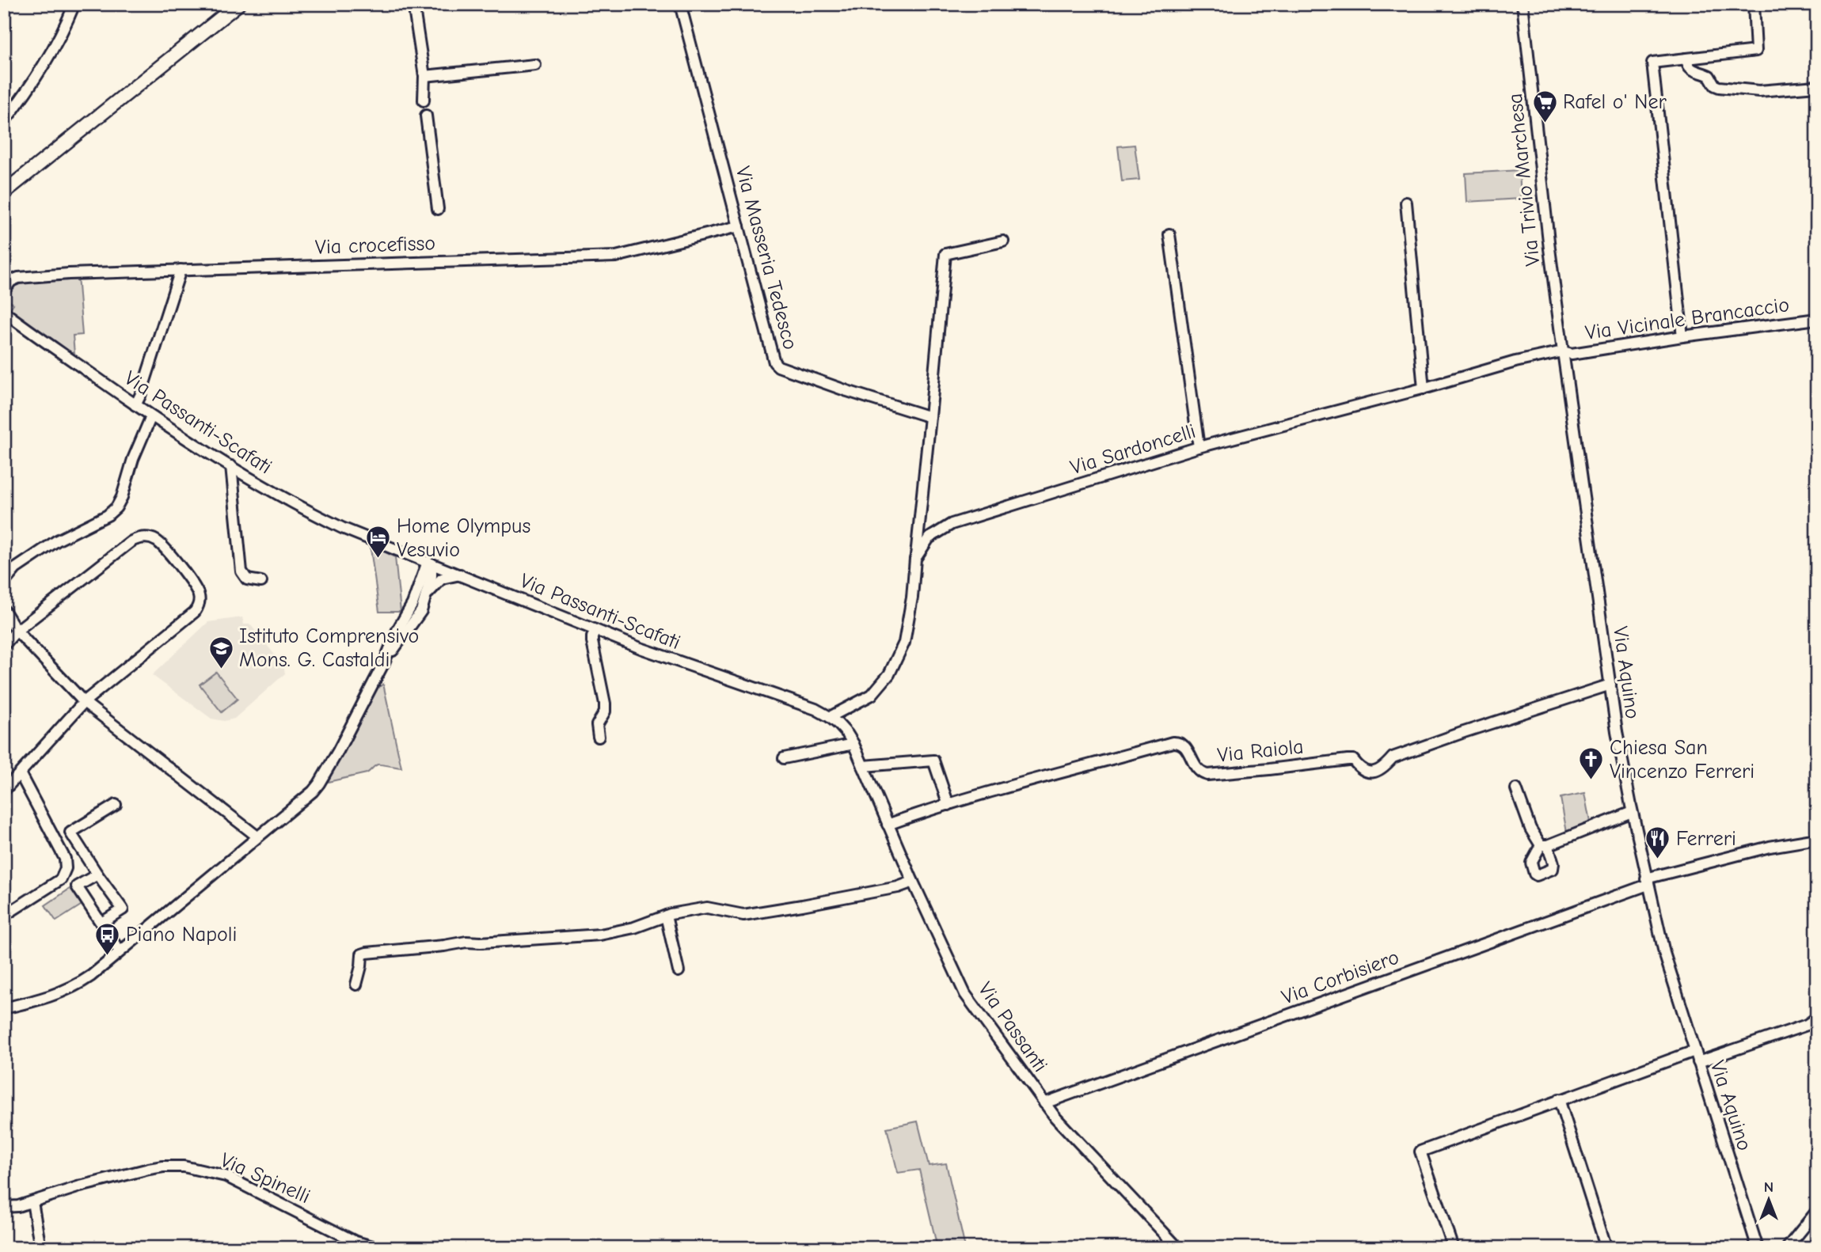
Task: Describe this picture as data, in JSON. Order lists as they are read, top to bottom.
{
  "streets": {
    "street": [
      "Via Trivio Marchesa",
      "Via crocefisso",
      "Via Masseria Tedesco",
      "Via Vicinale Brancaccio",
      "Via Passanti-Scafati",
      "Via Sardoncelli",
      "Via Aquino",
      "Via Raiola",
      "Via Corbisiero",
      "Via Passanti",
      "Via Spinelli"
    ]
  },
  "crossings": [
    ["Via Trivio Marchesa", "Via Vicinale Brancaccio"],
    ["Via Trivio Marchesa", "Via Sardoncelli"],
    ["Via Trivio Marchesa", "Via Aquino"],
    ["Via crocefisso", "Via Masseria Tedesco"],
    ["Via Vicinale Brancaccio", "Via Sardoncelli"],
    ["Via Vicinale Brancaccio", "Via Aquino"],
    ["Via Passanti-Scafati", "Via Passanti"],
    ["Via Sardoncelli", "Via Aquino"],
    ["Via Aquino", "Via Raiola"],
    ["Via Aquino", "Via Corbisiero"],
    ["Via Raiola", "Via Passanti"],
    ["Via Corbisiero", "Via Passanti"]
  ],
  "places": {
    "supermarket": ["Rafel o' Ner"],
    "hotel": ["Home Olympus Vesuvio"],
    "school or university": ["Istituto Comprensivo Mons. G. Castaldi"],
    "church": ["Chiesa San Vincenzo Ferreri"],
    "restaurant": ["Ferreri"],
    "bus stop": ["Piano Napoli"]
  },
  "north": "top"
}
